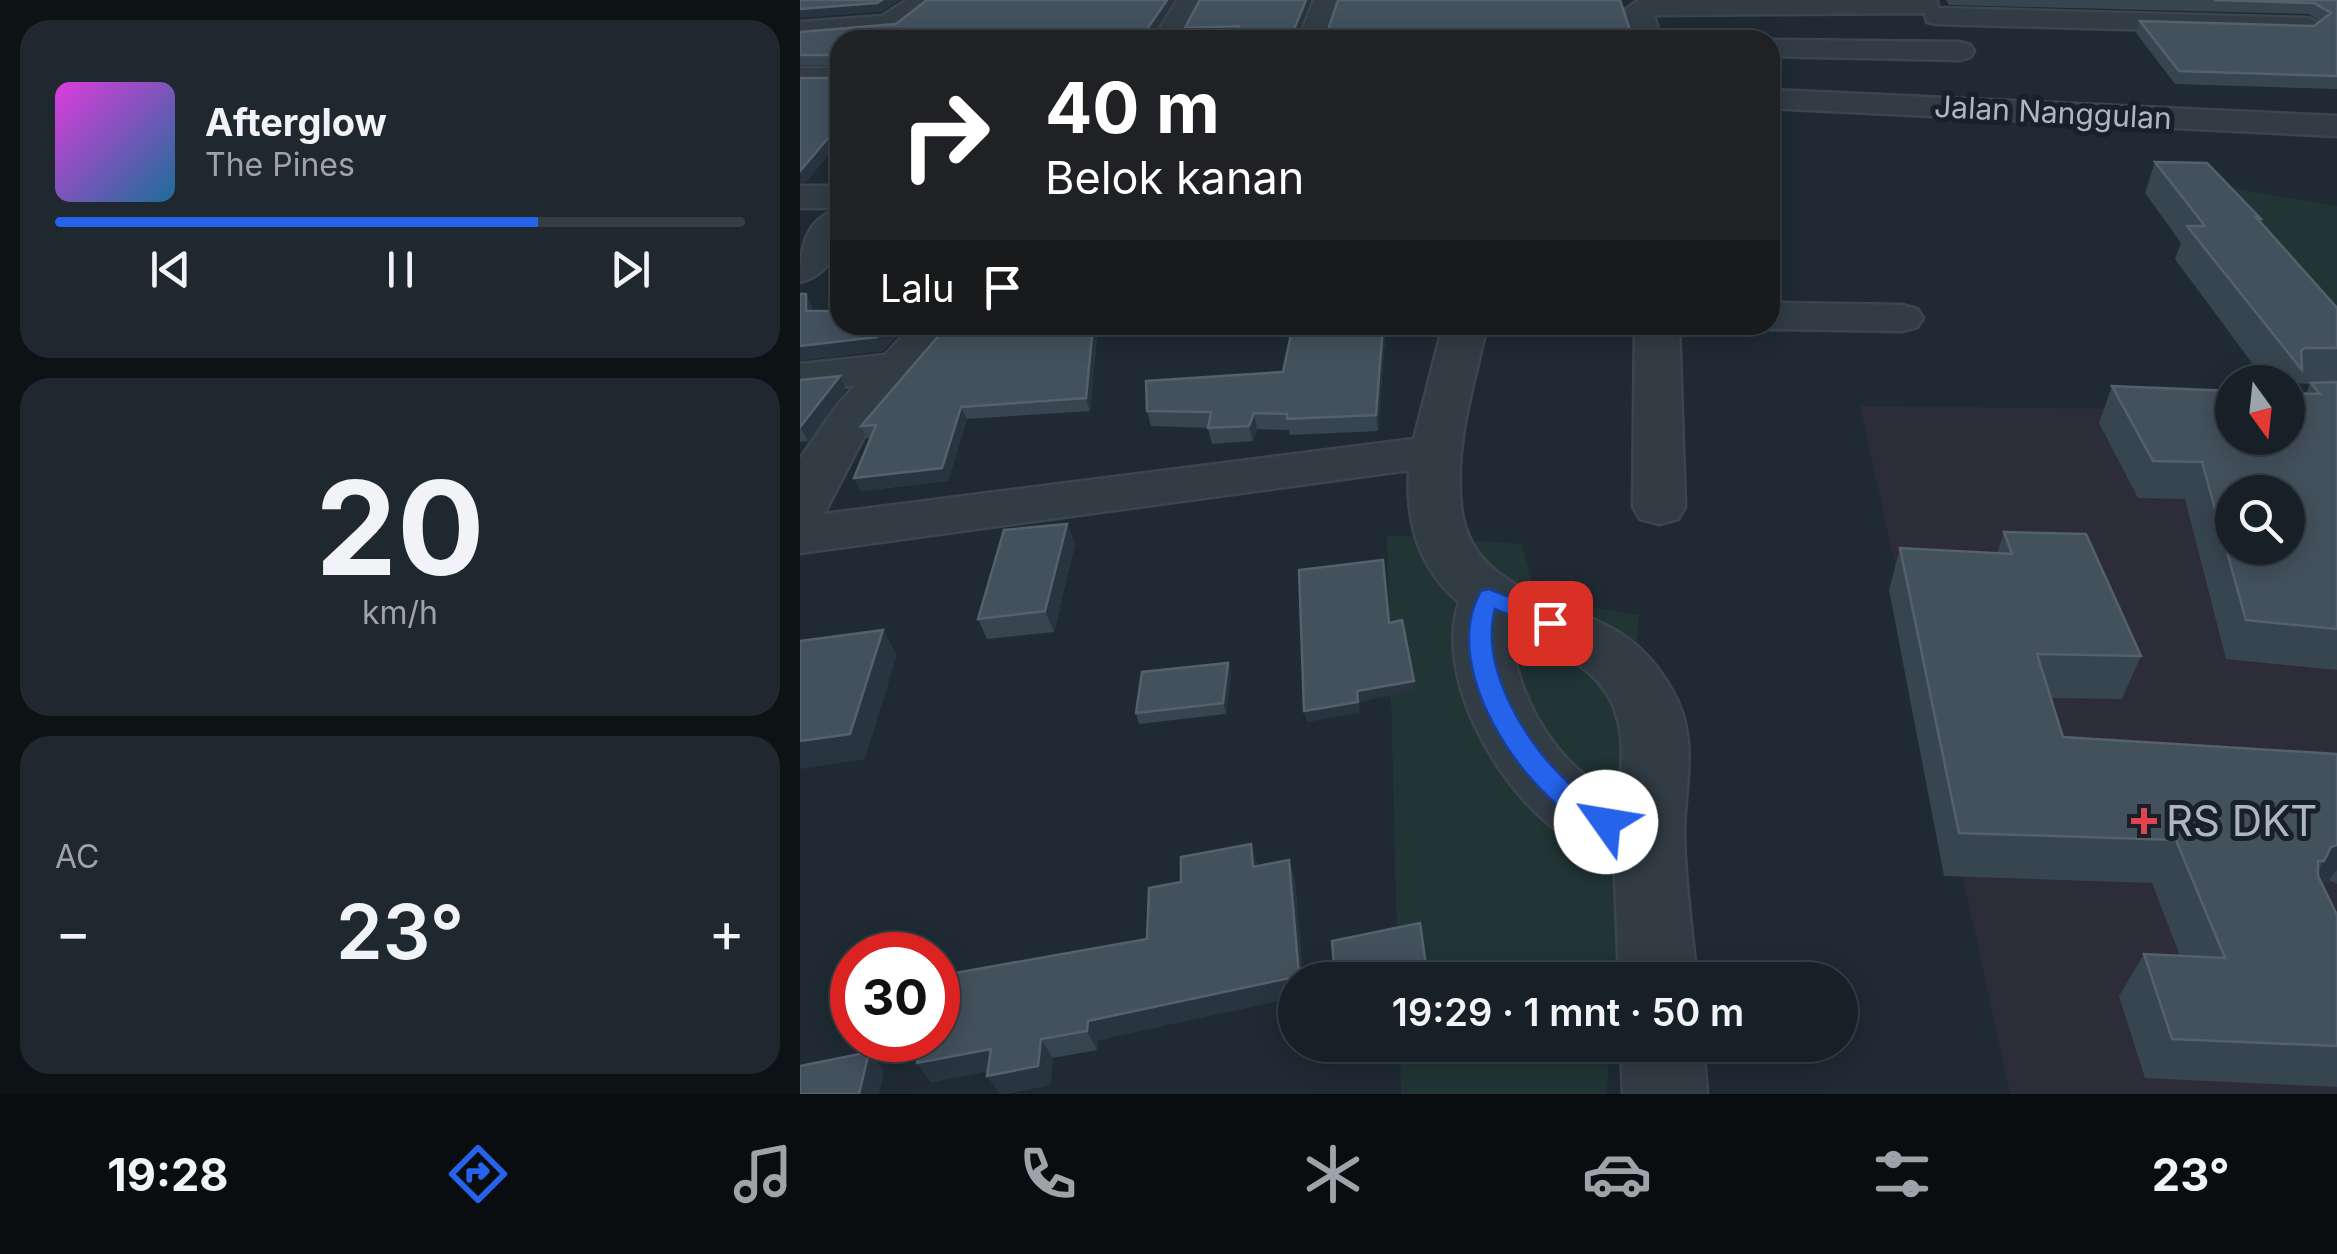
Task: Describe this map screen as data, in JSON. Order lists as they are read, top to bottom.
{
  "streets": {
    "street": ["Jalan Nanggulan"]
  },
  "places": {
    "health": ["RS DKT"]
  },
  "north": "bottom",
  "page": {
    "turn": ["40 m", "Belok kanan"],
    "song": ["Afterglow", "The Pines"],
    "then": "Lalu",
    "tile": [
      ["20", "km/h"],
      "AC"
    ],
    "heat": ["−", "23°", "+"],
    "limit": "30",
    "trip": "19:29 · 1 mnt · 50 m",
    "tabs": ["19:28", "23°"]
  }
}
